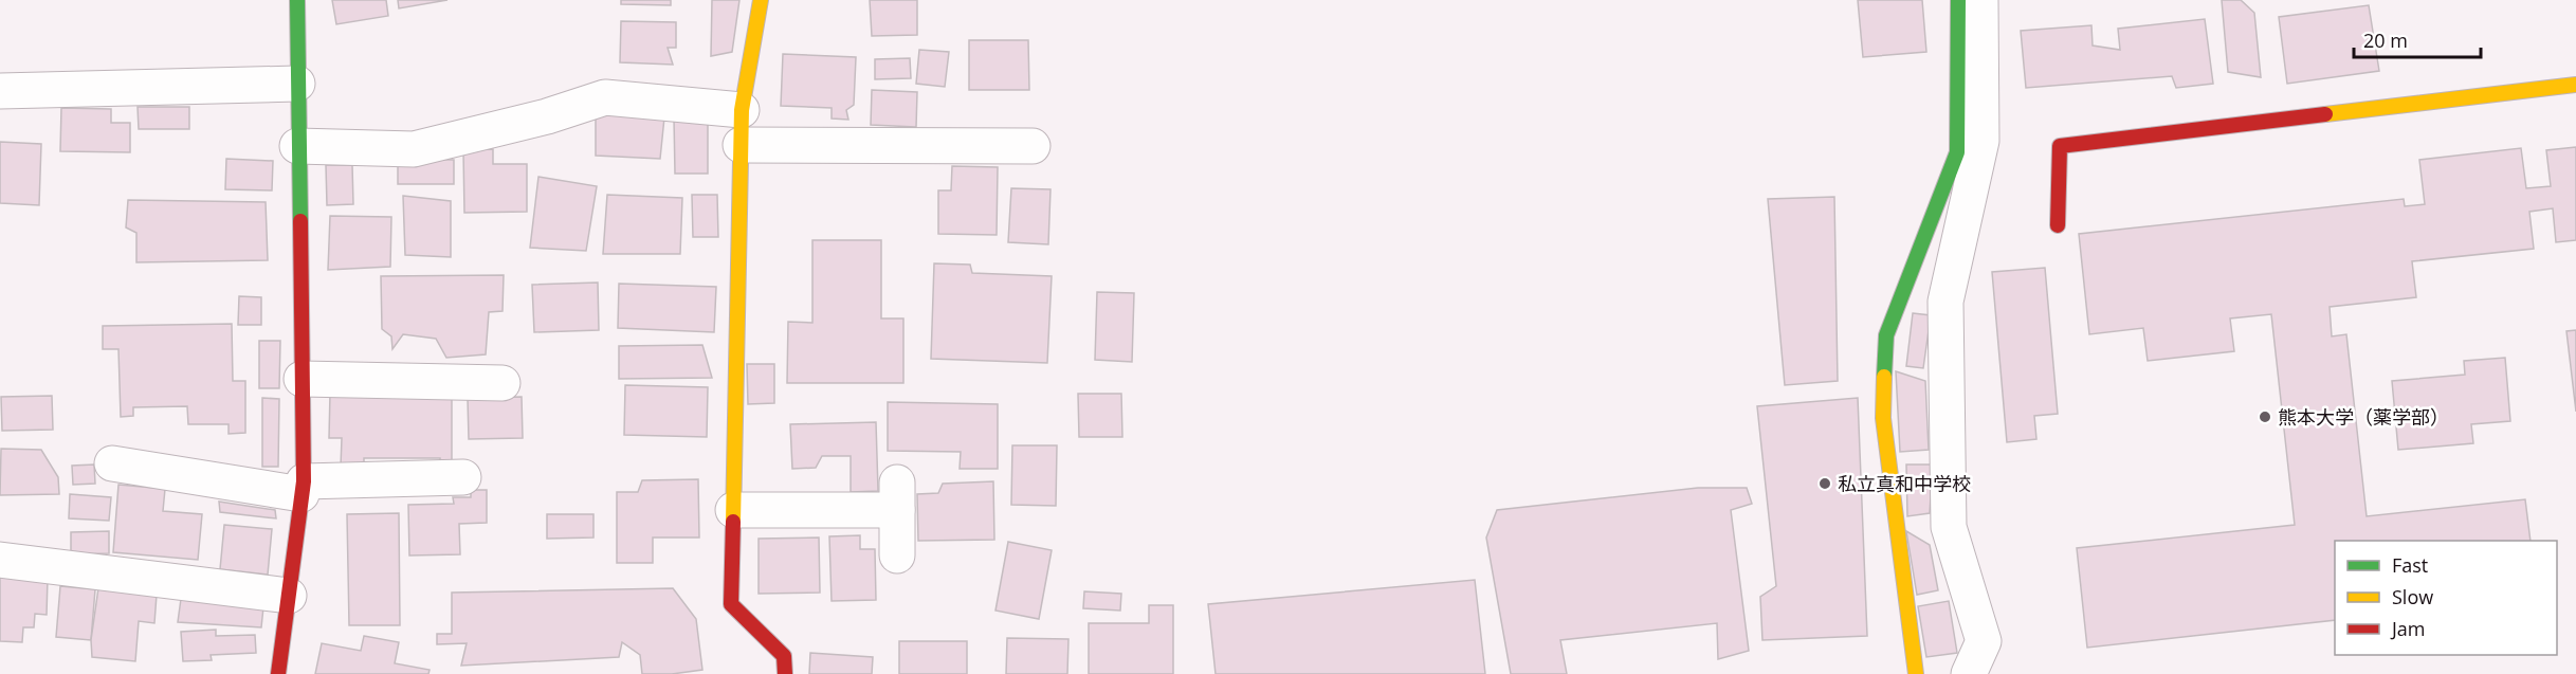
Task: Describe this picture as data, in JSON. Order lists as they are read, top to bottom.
{
  "places": ["熊本大学（薬学部）", "私立真和中学校"],
  "legend": ["Fast", "Slow", "Jam"],
  "scale_bar": "20 m"
}
